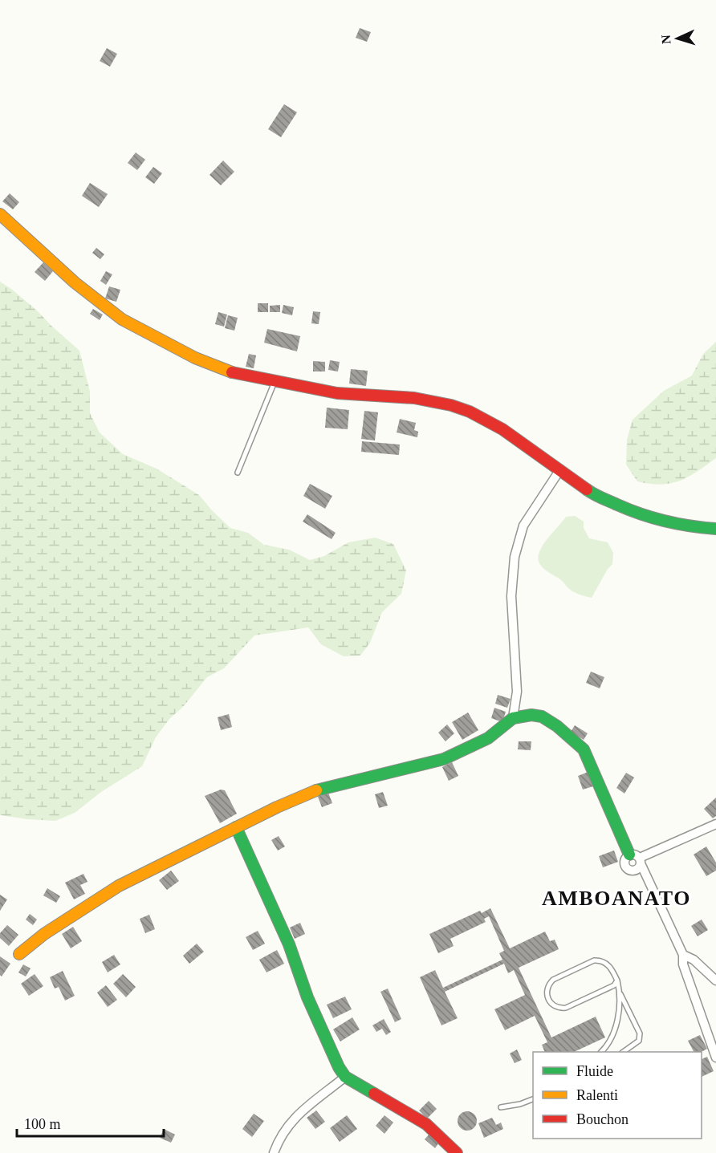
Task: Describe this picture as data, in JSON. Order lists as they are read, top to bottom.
{
  "districts": ["AMBOANATO"],
  "legend": ["Fluide", "Ralenti", "Bouchon"],
  "scale_bar": "100 m",
  "north": "left"
}
